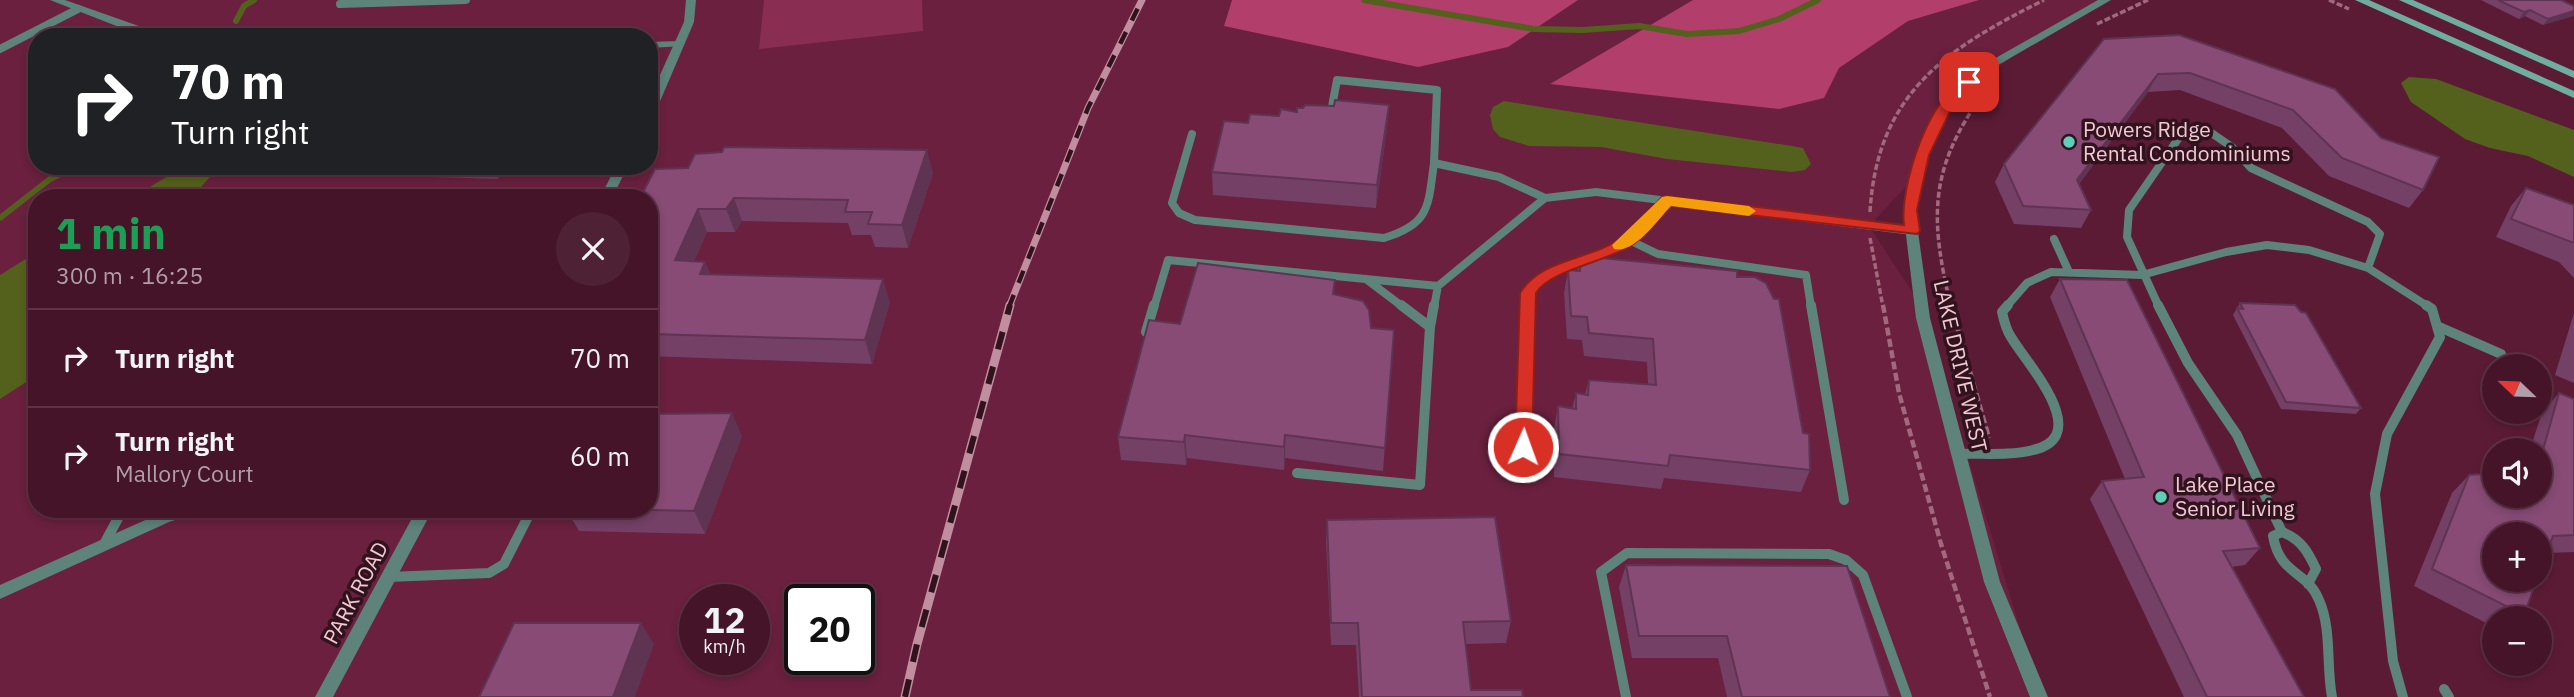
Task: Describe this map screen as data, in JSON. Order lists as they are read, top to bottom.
{
  "streets": {
    "street": ["LAKE DRIVE WEST", "PARK ROAD"]
  },
  "places": ["Powers Ridge Rental Condominiums", "Lake Place Senior Living"],
  "north": "top left",
  "page": {
    "turn": ["70 m", "Turn right"],
    "heading": ["1 min", "300 m · 16:25"],
    "list": [
      {
        "name": "Turn right",
        "value": "70 m"
      },
      {
        "name": "Turn right",
        "note": "Mallory Court",
        "value": "60 m"
      }
    ],
    "map_buttons": ["+", "−"],
    "speed": "12 km/h",
    "limit": "20"
  }
}
